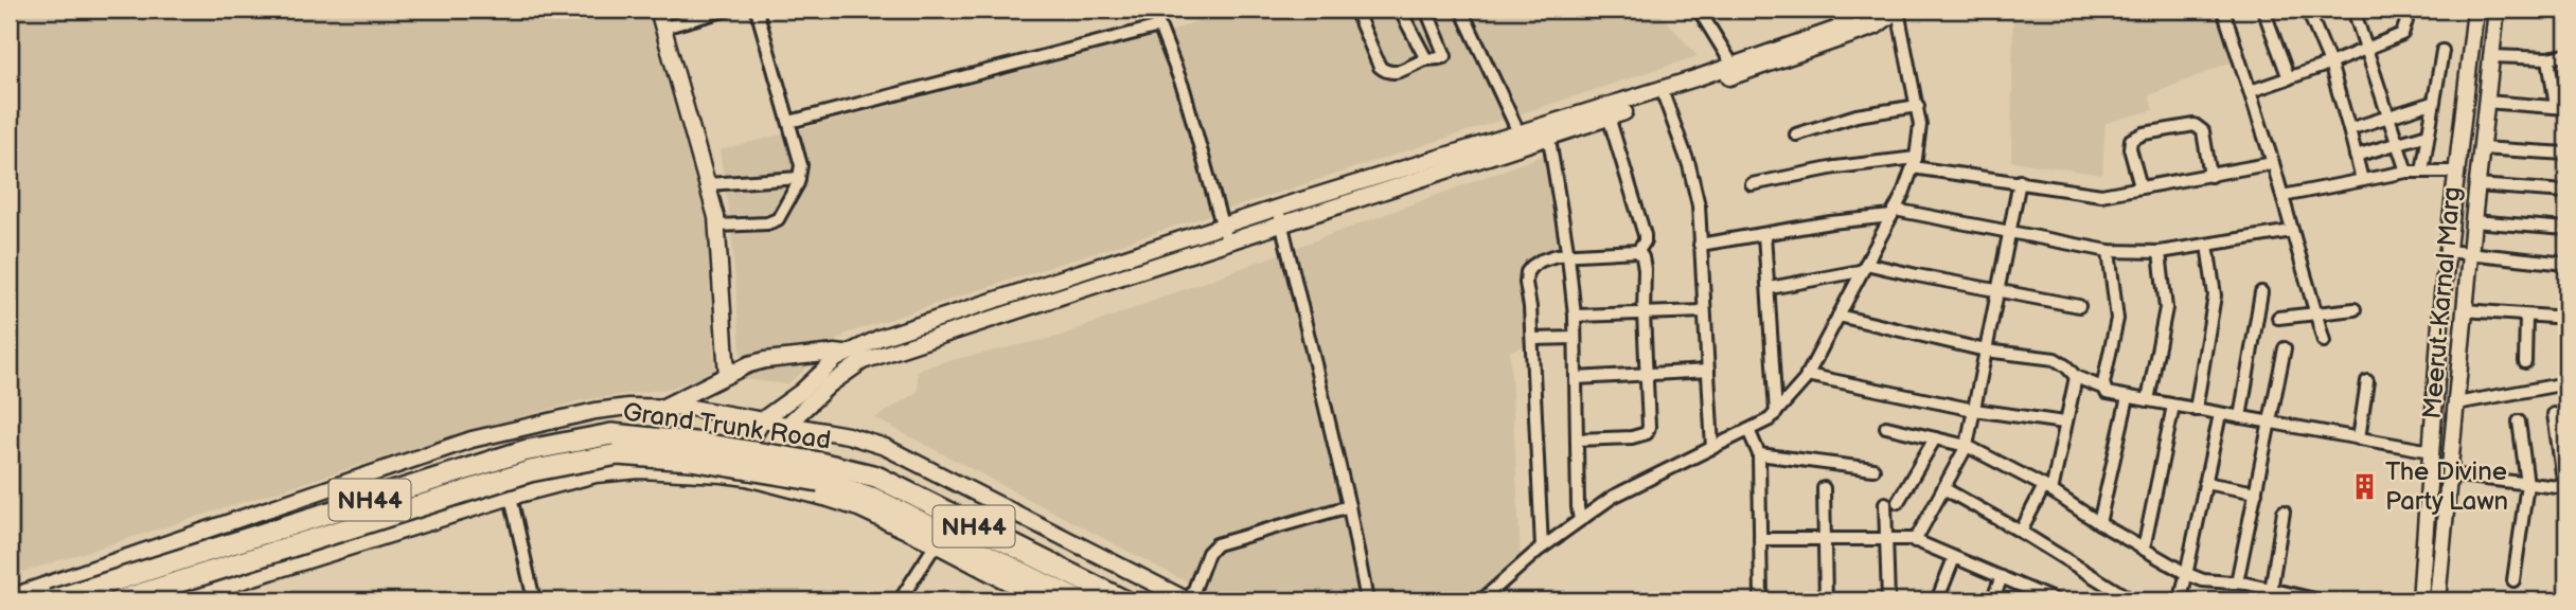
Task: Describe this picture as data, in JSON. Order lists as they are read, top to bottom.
{
  "streets": {
    "highway": ["Grand Trunk Road", "NH44"],
    "street": ["Meerut-Karnal Marg"]
  },
  "places": {
    "building": ["The Divine Party Lawn"]
  }
}
